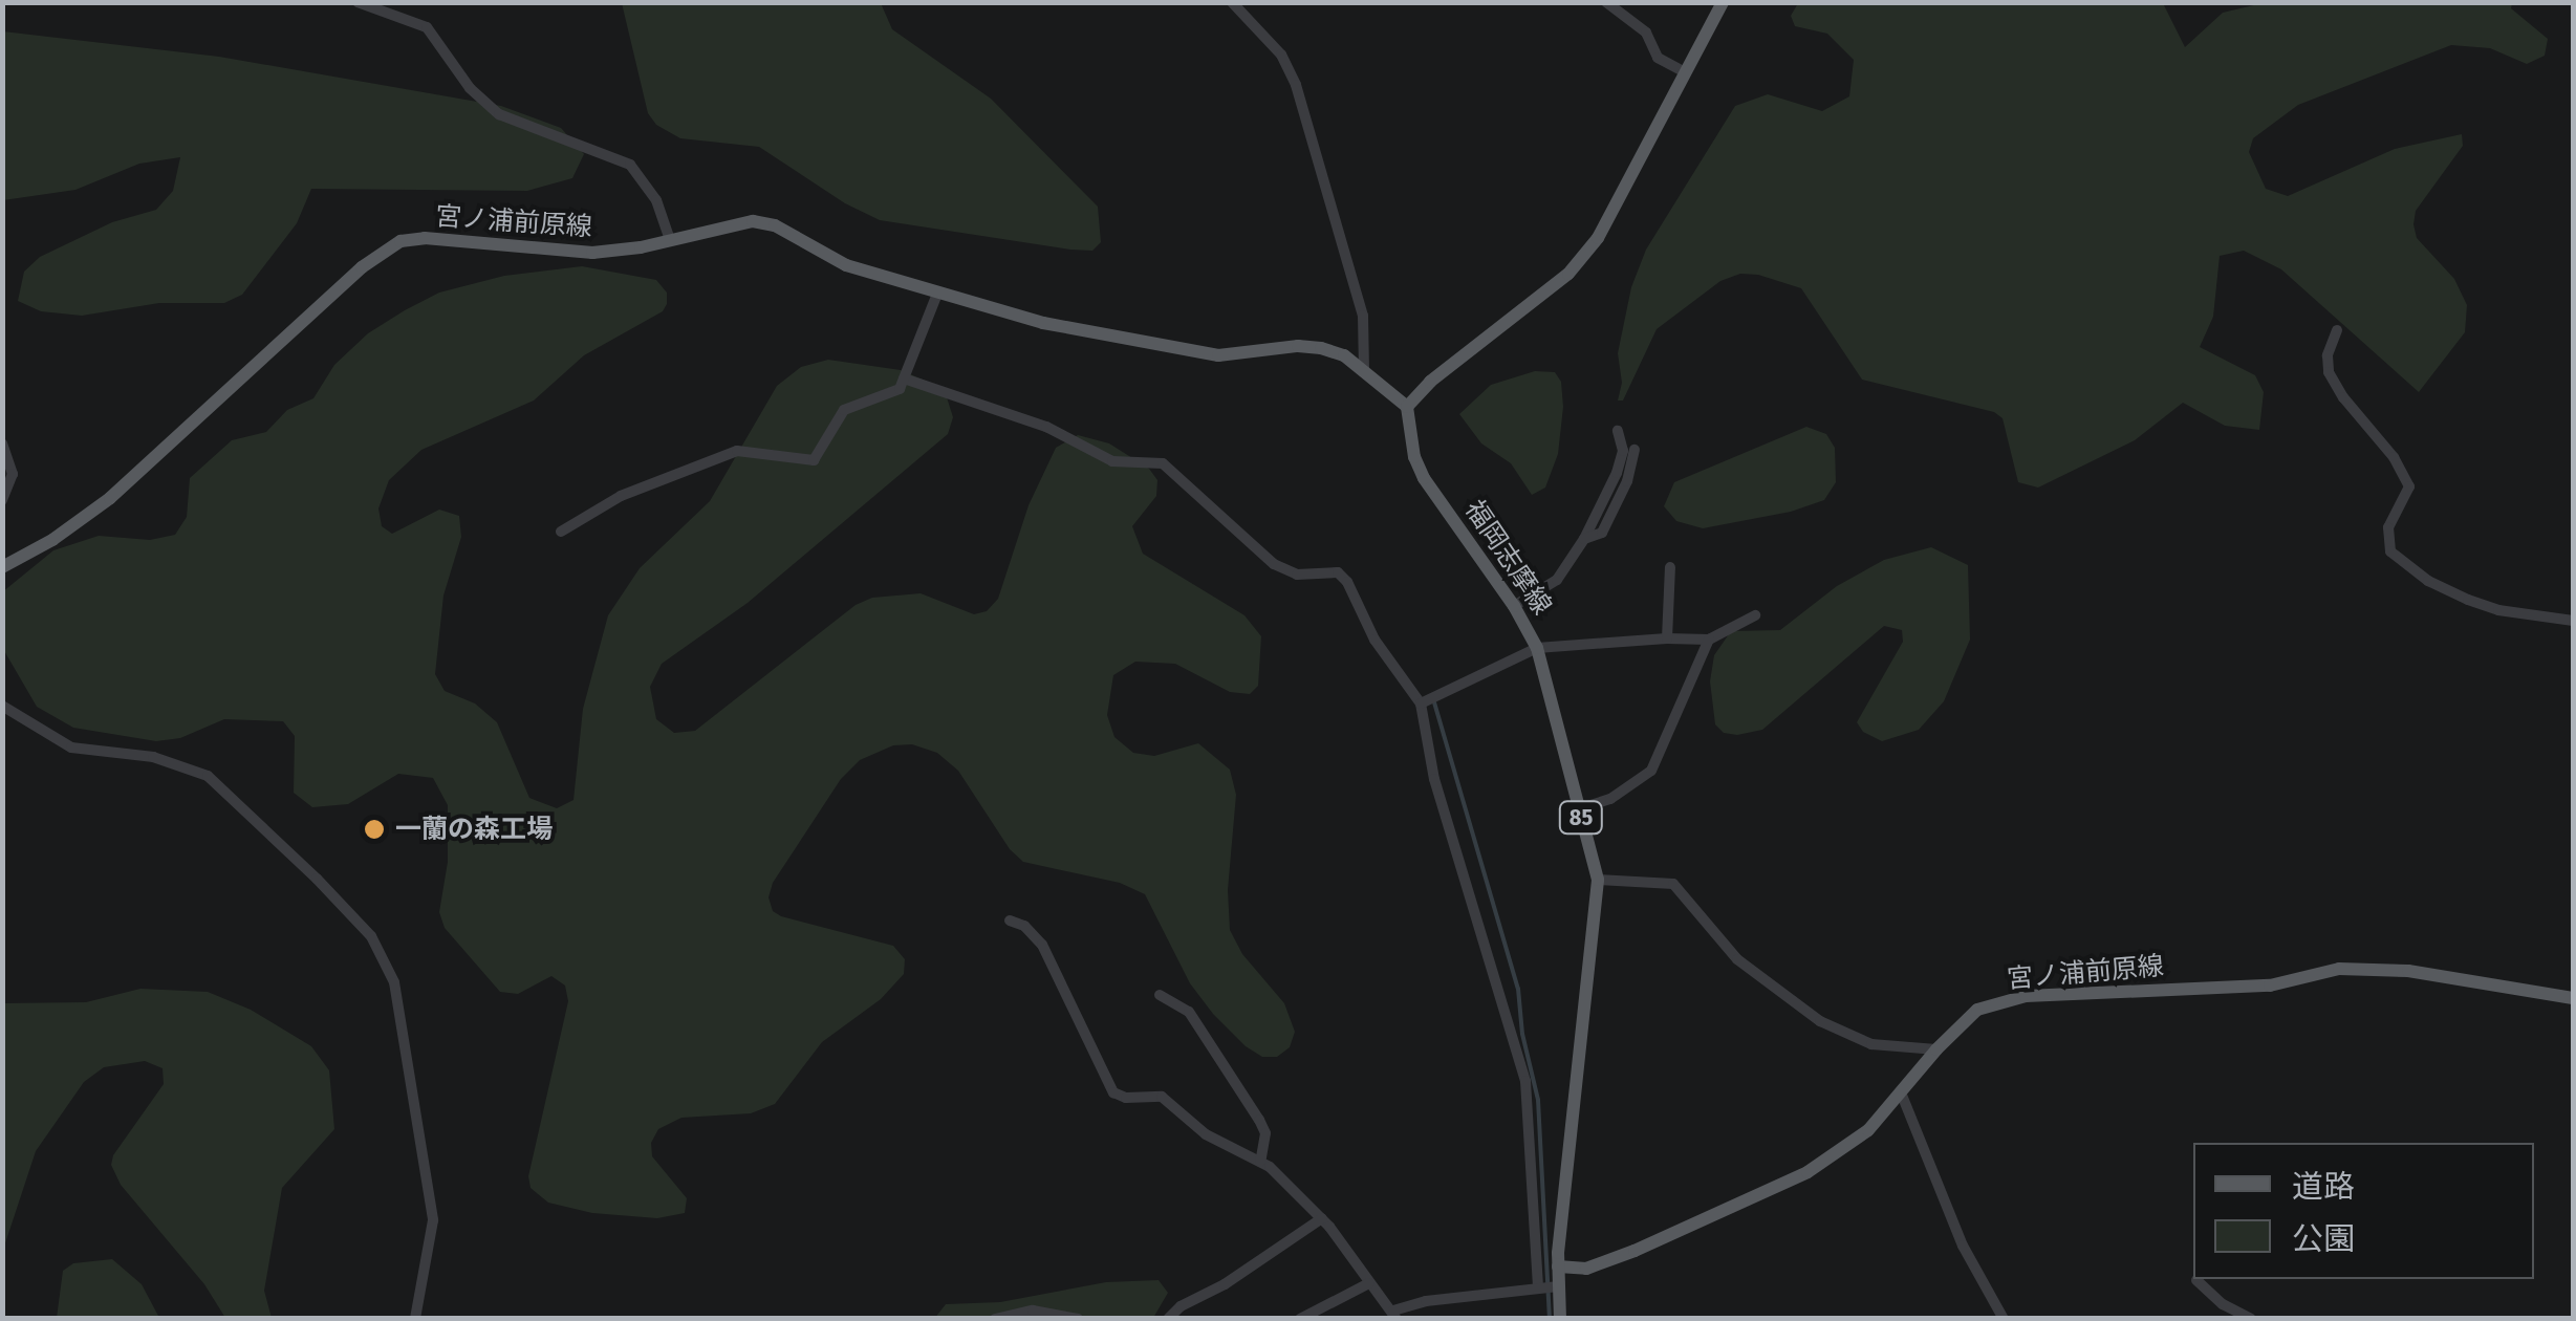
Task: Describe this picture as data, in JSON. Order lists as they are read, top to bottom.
{
  "streets": {
    "main road": ["宮ノ浦前原線", "福岡志摩線", "85"]
  },
  "crossings": [
    ["宮ノ浦前原線", "福岡志摩線"]
  ],
  "places": ["一蘭の森工場"],
  "legend": ["道路", "公園"]
}
